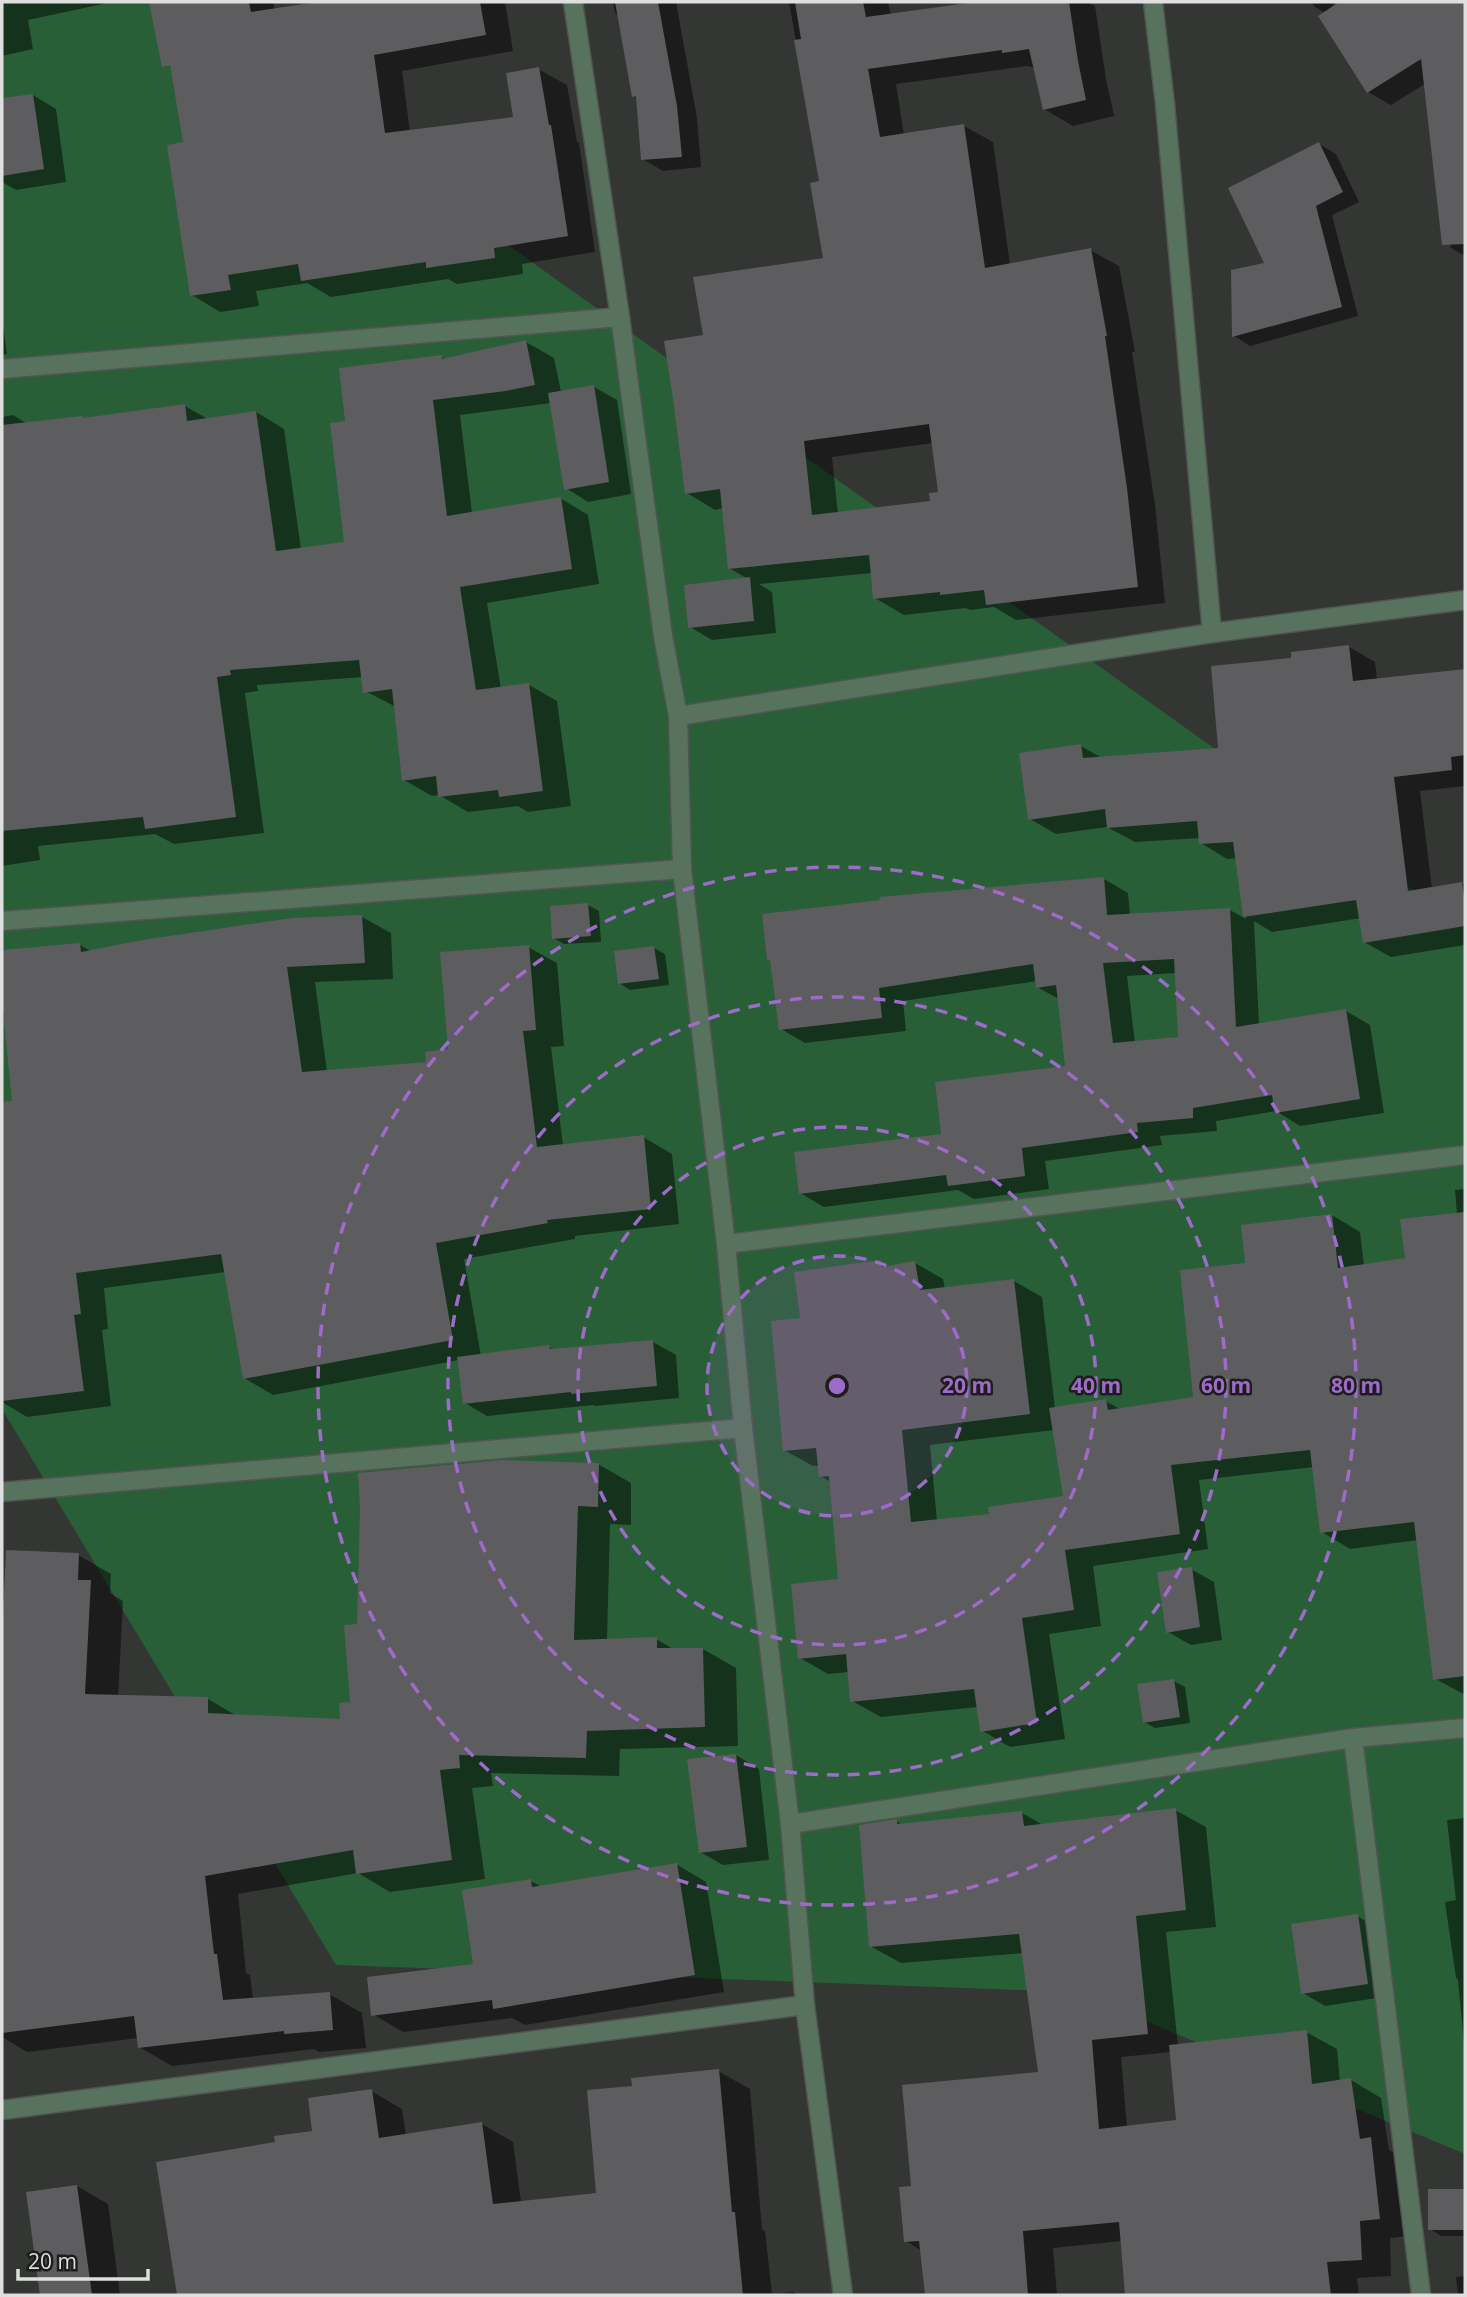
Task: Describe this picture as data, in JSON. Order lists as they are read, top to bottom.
{
  "scale_bar": "20 m",
  "rings": [
    "20 m",
    "40 m",
    "60 m",
    "80 m"
  ]
}
